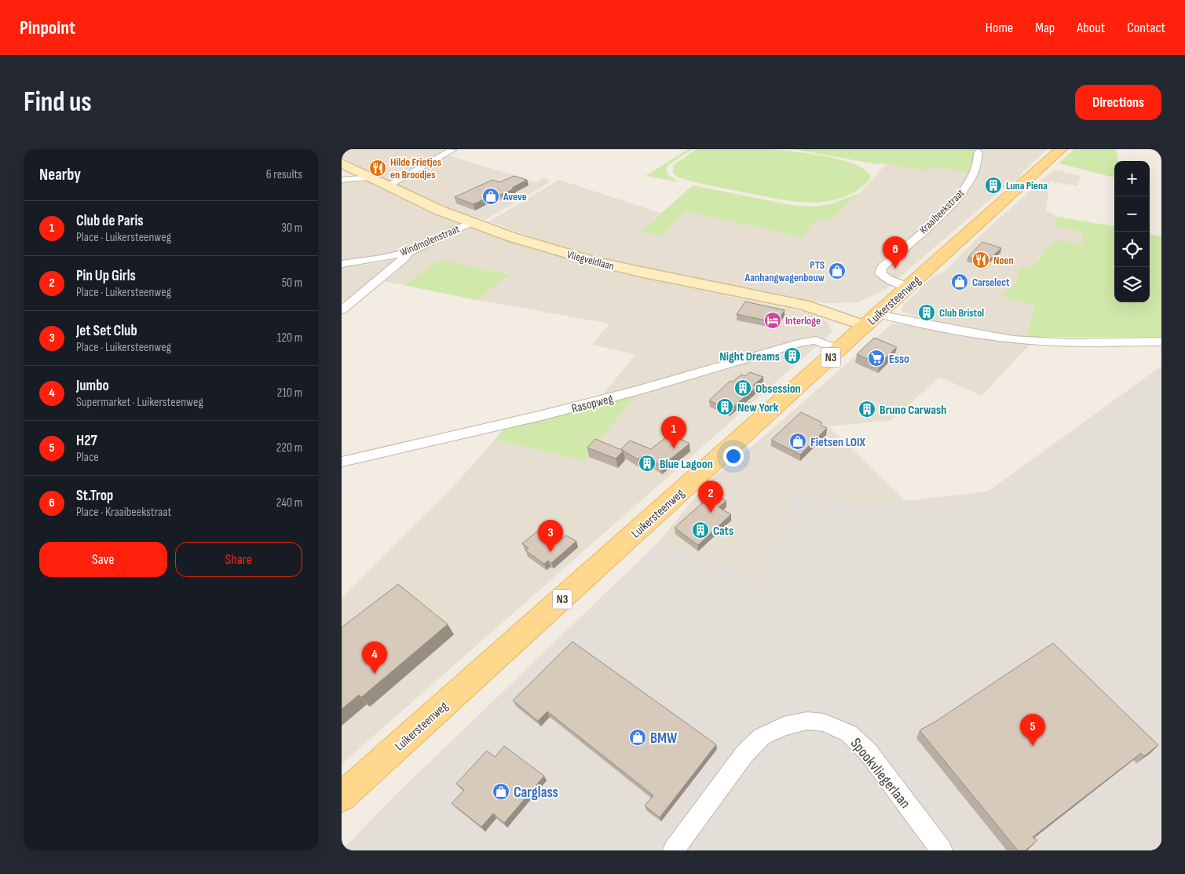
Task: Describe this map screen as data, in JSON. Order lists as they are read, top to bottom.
{
  "streets": {
    "main road": ["Vliegveldlaan", "Luikersteenweg", "N3"],
    "street": [
      "Kraaibeekstraat",
      "Windmolenstraat",
      "Rasopweg",
      "Spookvliegerlaan"
    ]
  },
  "crossings": [
    ["Kraaibeekstraat", "Luikersteenweg"],
    ["Windmolenstraat", "Vliegveldlaan"],
    ["Vliegveldlaan", "Luikersteenweg"],
    ["Luikersteenweg", "Rasopweg"]
  ],
  "places": {
    "restaurant": ["Hilde Frietjes en Broodjes", "Noen"],
    "building": [
      "Luna Piena",
      "Club Bristol",
      "Night Dreams",
      "Obsession",
      "New York",
      "Bruno Carwash",
      "Blue Lagoon",
      "Cats"
    ],
    "shop": [
      "Aveve",
      "PTS Aanhangwagenbouw",
      "Carselect",
      "Fietsen LOIX",
      "BMW",
      "Carglass"
    ],
    "hotel": ["Interloge"],
    "supermarket": ["Esso"]
  },
  "page": {
    "header": "Pinpoint",
    "nav": [
      "Home",
      "Map",
      "About",
      "Contact"
    ],
    "buttons": [
      "Directions",
      ["Save", "Share"]
    ],
    "title": "Find us",
    "heading": ["Nearby", "6 results"],
    "map_buttons": ["+", "−"],
    "list": [
      {
        "mark": "1",
        "name": "Club de Paris",
        "note": "Place · Luikersteenweg",
        "value": "30 m"
      },
      {
        "mark": "2",
        "name": "Pin Up Girls",
        "note": "Place · Luikersteenweg",
        "value": "50 m"
      },
      {
        "mark": "3",
        "name": "Jet Set Club",
        "note": "Place · Luikersteenweg",
        "value": "120 m"
      },
      {
        "mark": "4",
        "name": "Jumbo",
        "note": "Supermarket · Luikersteenweg",
        "value": "210 m"
      },
      {
        "mark": "5",
        "name": "H27",
        "note": "Place",
        "value": "220 m"
      },
      {
        "mark": "6",
        "name": "St.Trop",
        "note": "Place · Kraaibeekstraat",
        "value": "240 m"
      }
    ],
    "pins": [
      "6",
      "1",
      "2",
      "3",
      "4",
      "5"
    ]
  }
}
